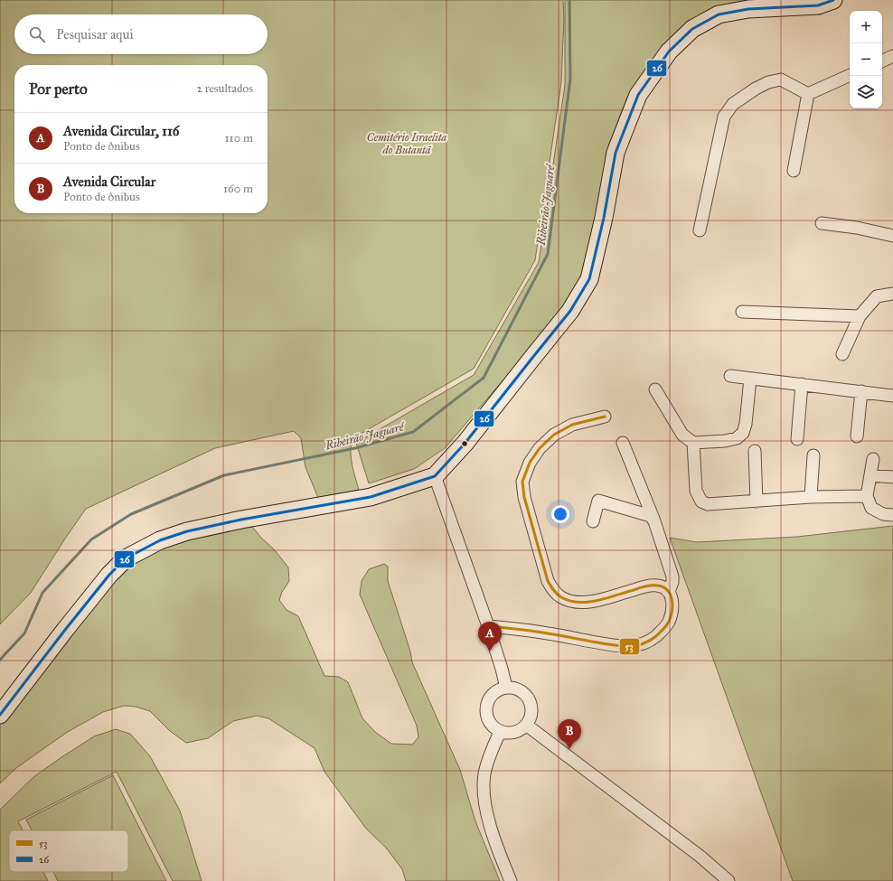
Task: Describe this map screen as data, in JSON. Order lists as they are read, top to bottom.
{
  "water": ["Ribeirão Jaguaré"],
  "parks": ["Cemitério Israelita do Butantã"],
  "lines": ["transit line 26", "transit line 53"],
  "legend": ["53", "26"],
  "page": {
    "map_buttons": ["+", "−"],
    "search": "Pesquisar aqui",
    "heading": ["Por perto", "2 resultados"],
    "list": [
      {
        "mark": "A",
        "name": "Avenida Circular, 116",
        "note": "Ponto de ônibus",
        "value": "110 m"
      },
      {
        "mark": "B",
        "name": "Avenida Circular",
        "note": "Ponto de ônibus",
        "value": "160 m"
      }
    ],
    "pins": ["A", "B"]
  }
}
